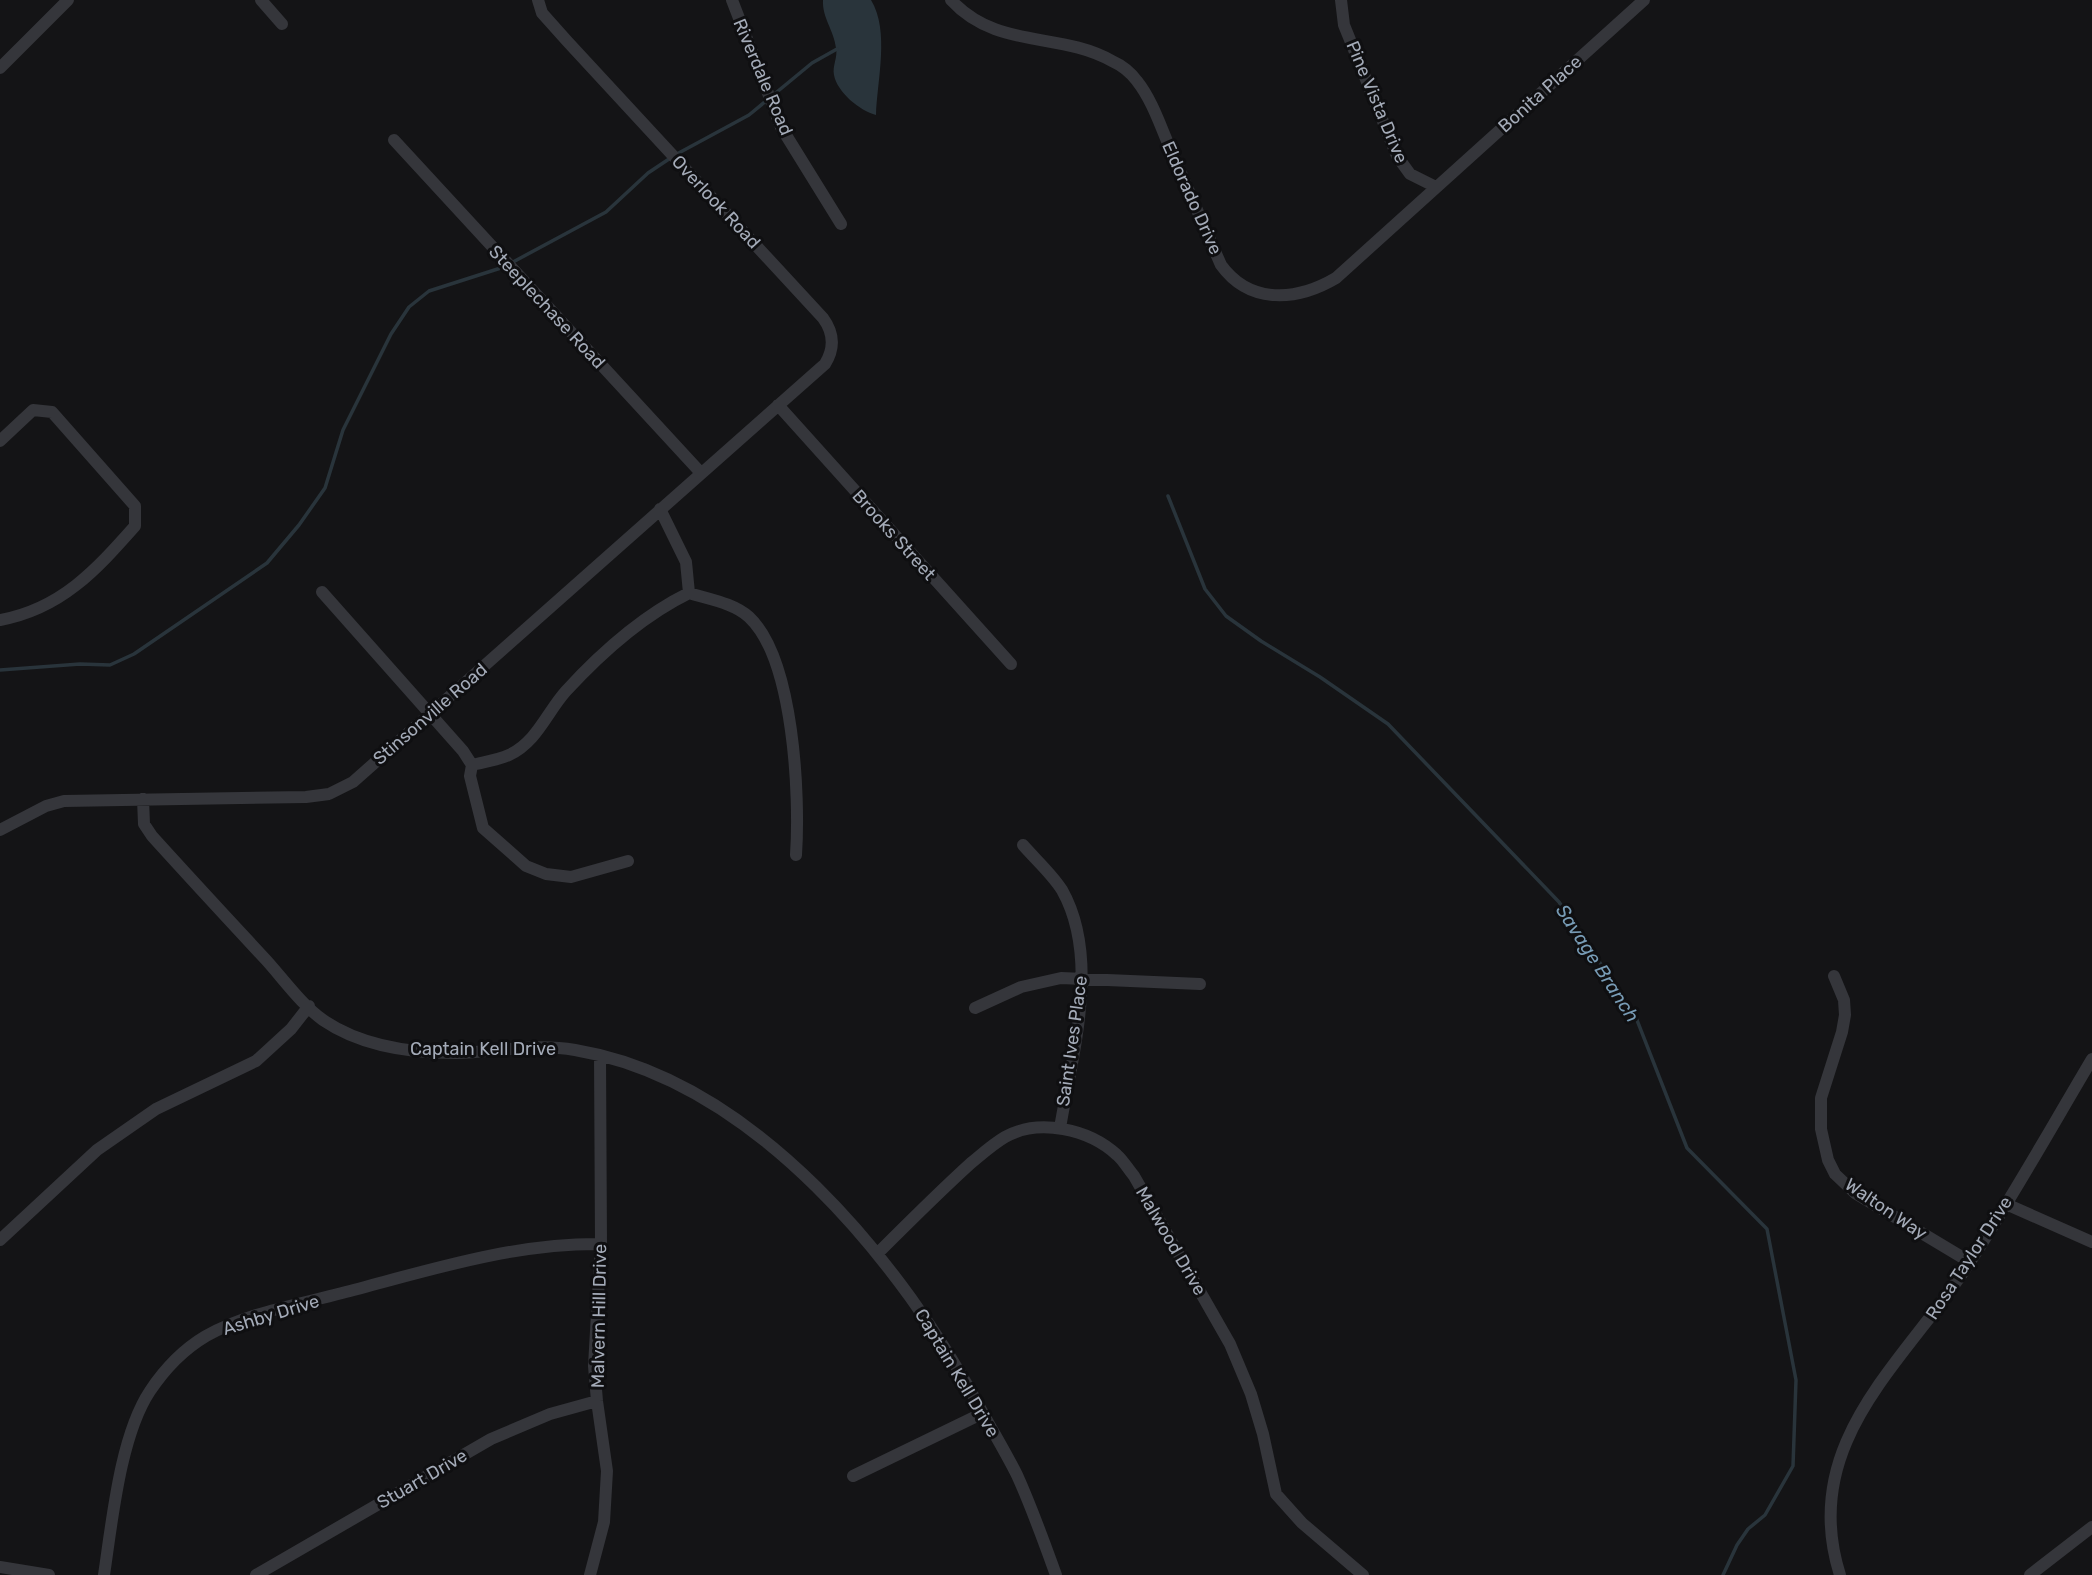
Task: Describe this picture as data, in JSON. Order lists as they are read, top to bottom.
{
  "streets": {
    "street": [
      "Riverdale Road",
      "Bonita Place",
      "Pine Vista Drive",
      "Eldorado Drive",
      "Overlook Road",
      "Steeplechase Road",
      "Brooks Street",
      "Stinsonville Road",
      "Saint Ives Place",
      "Captain Kell Drive",
      "Walton Way",
      "Malwood Drive",
      "Rosa Taylor Drive",
      "Ashby Drive",
      "Malvern Hill Drive",
      "Stuart Drive"
    ]
  },
  "crossings": [
    ["Bonita Place", "Pine Vista Drive"],
    ["Bonita Place", "Eldorado Drive"],
    ["Pine Vista Drive", "Eldorado Drive"],
    ["Overlook Road", "Brooks Street"],
    ["Overlook Road", "Stinsonville Road"],
    ["Steeplechase Road", "Stinsonville Road"],
    ["Brooks Street", "Stinsonville Road"],
    ["Stinsonville Road", "Captain Kell Drive"],
    ["Saint Ives Place", "Malwood Drive"],
    ["Captain Kell Drive", "Malwood Drive"],
    ["Captain Kell Drive", "Malvern Hill Drive"],
    ["Walton Way", "Rosa Taylor Drive"],
    ["Ashby Drive", "Malvern Hill Drive"],
    ["Malvern Hill Drive", "Stuart Drive"]
  ],
  "water": ["Savage Branch"]
}
